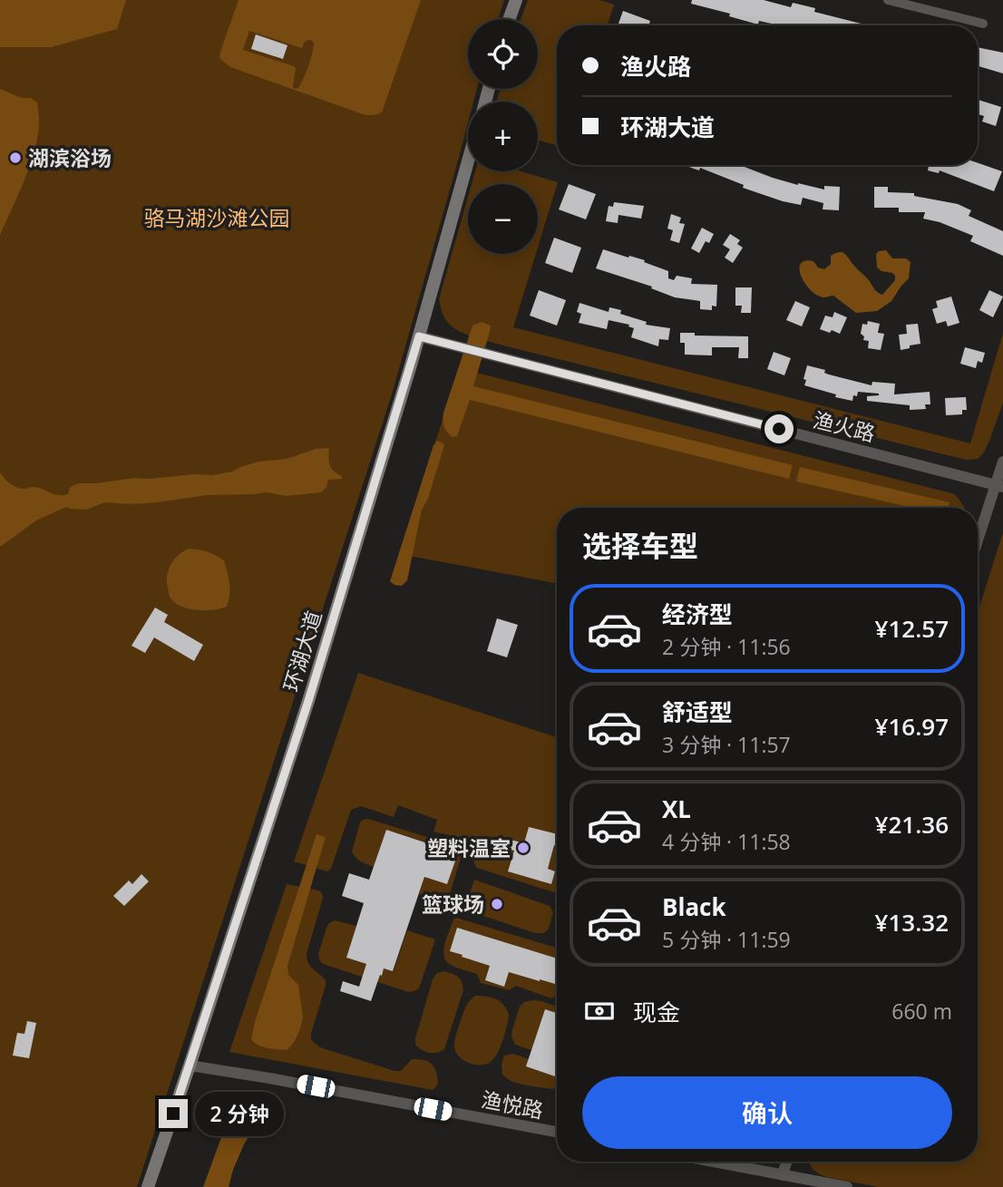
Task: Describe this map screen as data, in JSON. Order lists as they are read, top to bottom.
{
  "streets": {
    "main road": ["环湖大道"],
    "street": ["渔火路", "渔悦路"]
  },
  "crossings": [
    ["渔火路", "环湖大道"],
    ["环湖大道", "渔悦路"]
  ],
  "parks": ["骆马湖沙滩公园"],
  "places": ["湖滨浴场", "塑料温室", "篮球场"],
  "page": {
    "map_buttons": ["+", "−"],
    "banner": ["渔火路", "环湖大道"],
    "heading": "选择车型",
    "list": [
      {
        "name": "经济型",
        "note": "2 分钟 · 11:56",
        "value": "¥12.57"
      },
      {
        "name": "舒适型",
        "note": "3 分钟 · 11:57",
        "value": "¥16.97"
      },
      {
        "name": "XL",
        "note": "4 分钟 · 11:58",
        "value": "¥21.36"
      },
      {
        "name": "Black",
        "note": "5 分钟 · 11:59",
        "value": "¥13.32"
      }
    ],
    "pay": ["现金", "660 m"],
    "buttons": "确认",
    "bubble": "2 分钟"
  }
}
